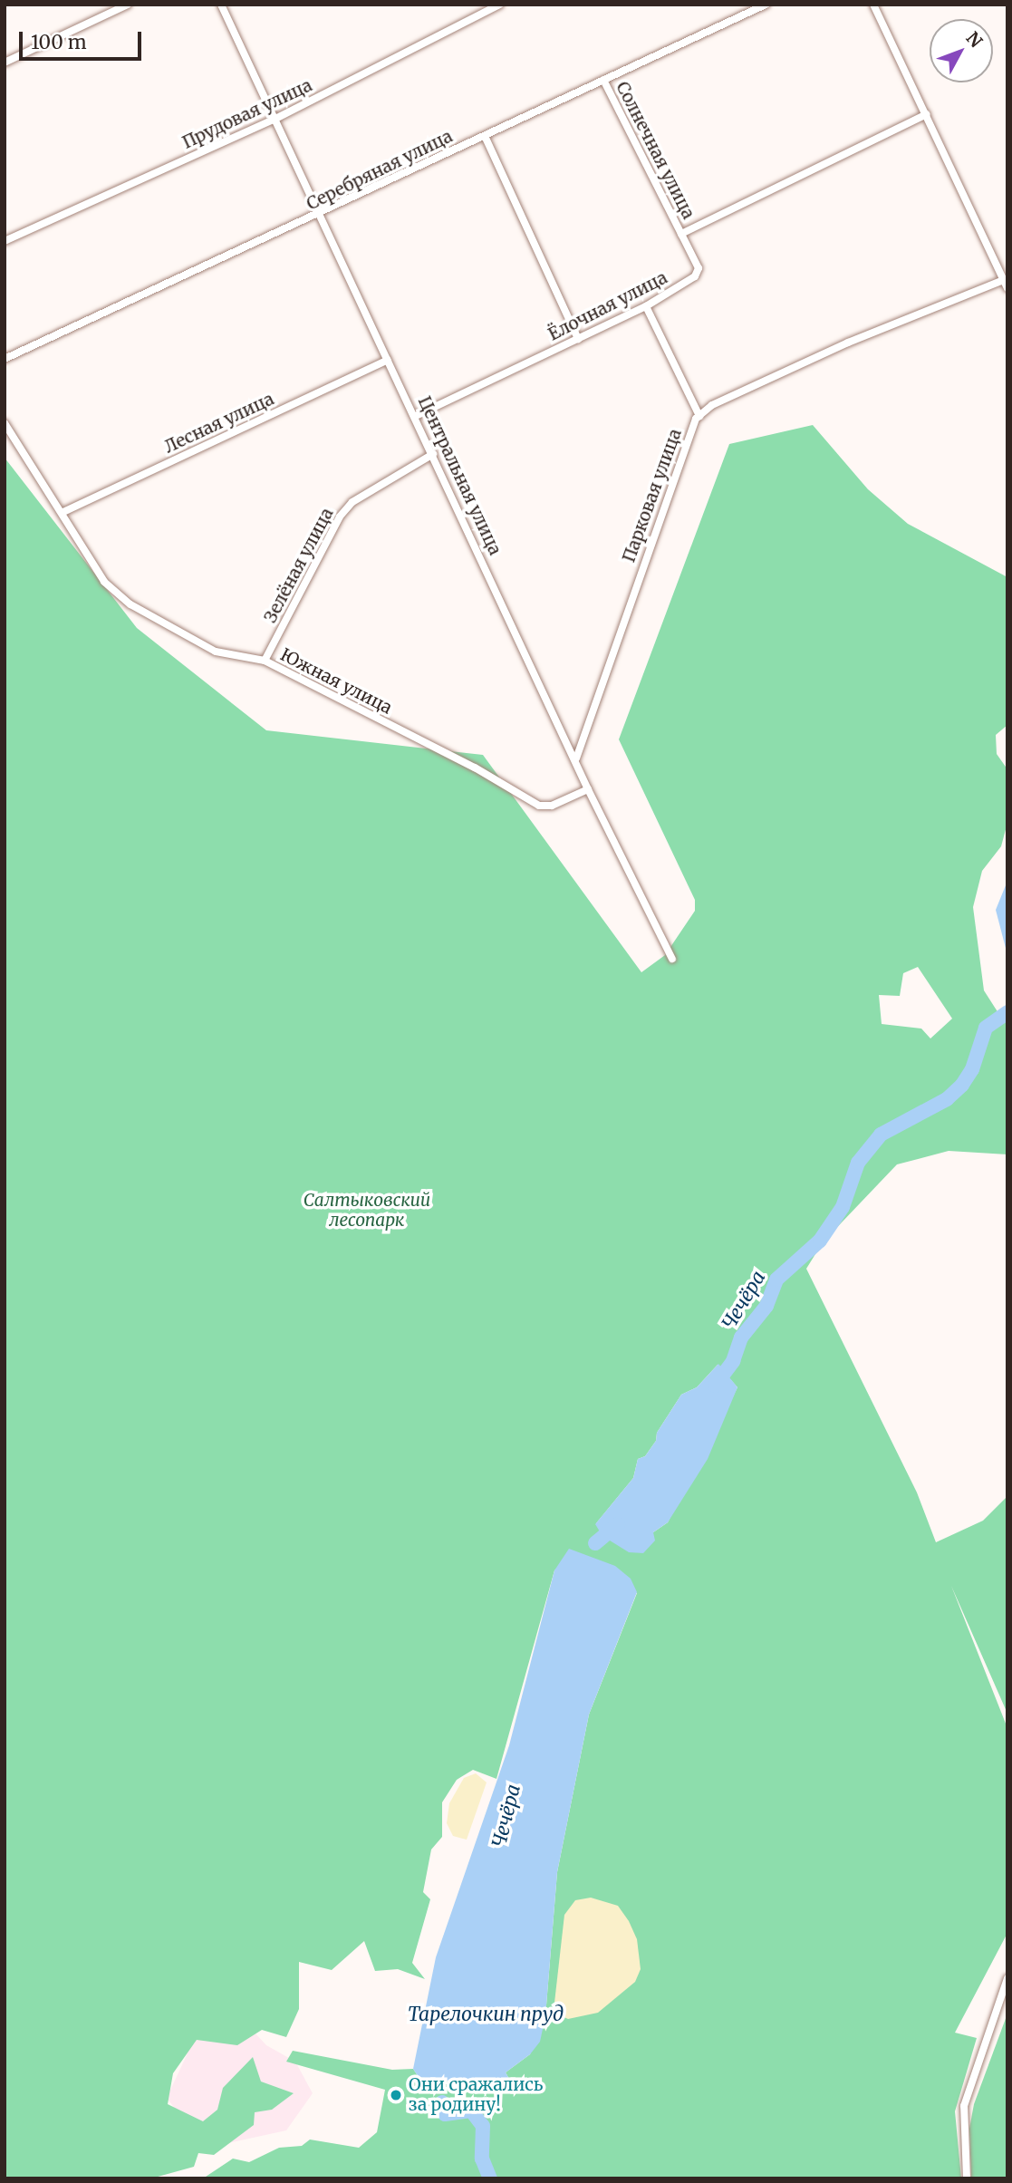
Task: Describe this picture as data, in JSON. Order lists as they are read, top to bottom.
{
  "streets": {
    "street": [
      "Прудовая улица",
      "Солнечная улица",
      "Серебряная улица",
      "Ёлочная улица",
      "Лесная улица",
      "Центральная улица",
      "Парковая улица",
      "Зелёная улица",
      "Южная улица"
    ]
  },
  "crossings": [
    ["Прудовая улица", "Центральная улица"],
    ["Солнечная улица", "Серебряная улица"],
    ["Солнечная улица", "Ёлочная улица"],
    ["Серебряная улица", "Центральная улица"],
    ["Ёлочная улица", "Центральная улица"],
    ["Лесная улица", "Центральная улица"],
    ["Лесная улица", "Южная улица"],
    ["Центральная улица", "Парковая улица"],
    ["Центральная улица", "Зелёная улица"],
    ["Центральная улица", "Южная улица"],
    ["Зелёная улица", "Южная улица"]
  ],
  "water": ["Чечёра", "Тарелочкин пруд"],
  "parks": ["Салтыковский лесопарк"],
  "places": ["Они сражались за родину!"],
  "scale_bar": "100 m",
  "north": "top right"
}
